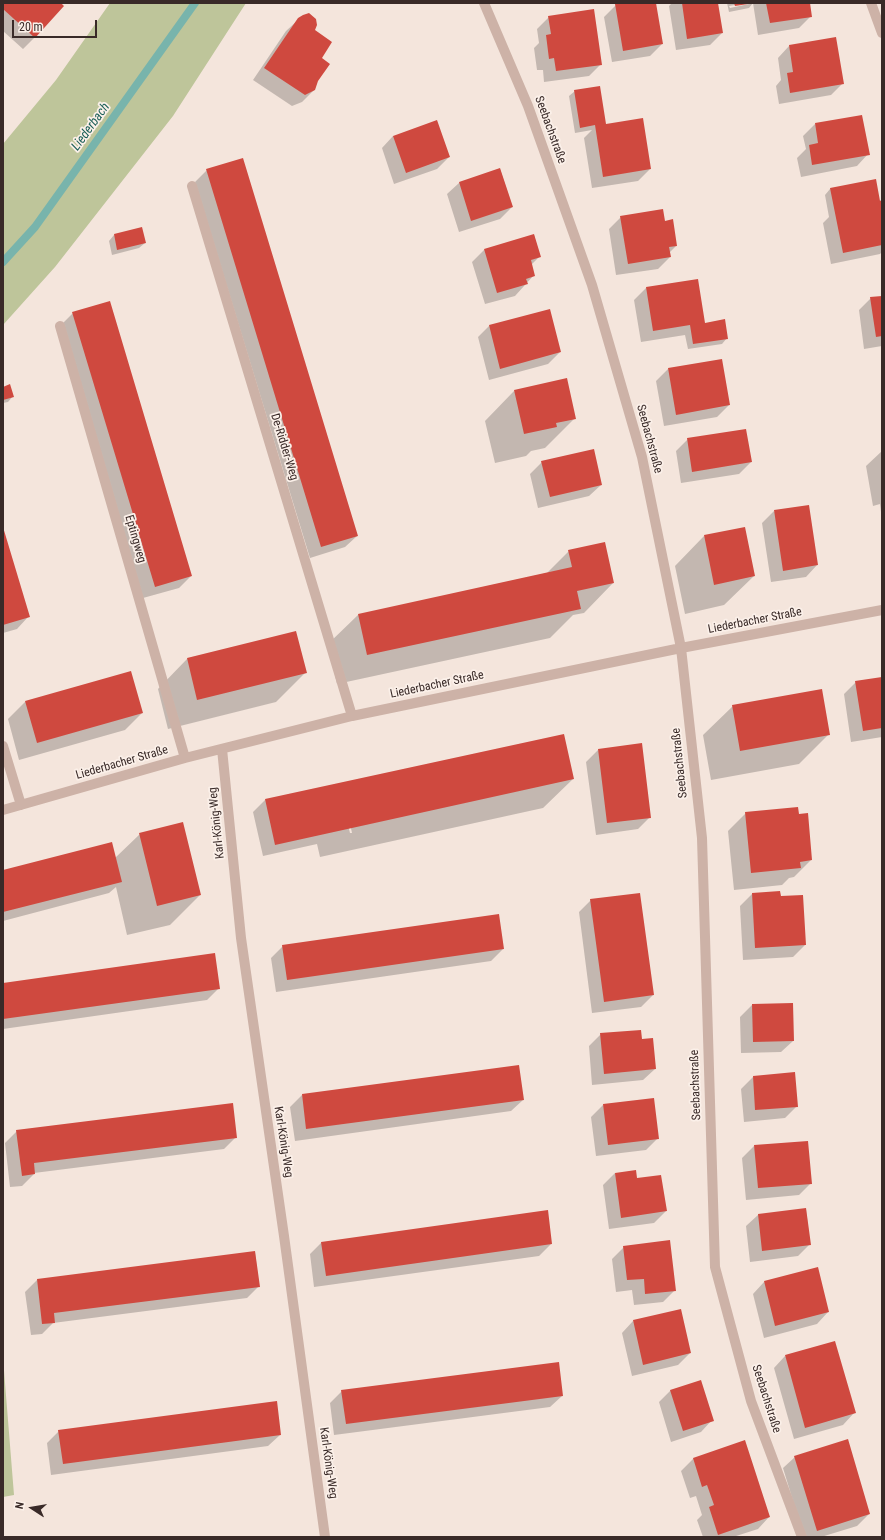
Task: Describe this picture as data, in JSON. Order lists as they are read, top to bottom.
{
  "streets": {
    "street": [
      "Seebachstraße",
      "De-Ridder-Weg",
      "Eptingweg",
      "Liederbacher Straße",
      "Karl-König-Weg"
    ]
  },
  "crossings": [
    ["Seebachstraße", "Liederbacher Straße"],
    ["De-Ridder-Weg", "Liederbacher Straße"],
    ["Eptingweg", "Liederbacher Straße"],
    ["Liederbacher Straße", "Karl-König-Weg"]
  ],
  "water": ["Liederbach"],
  "scale_bar": "20 m",
  "north": "left"
}
